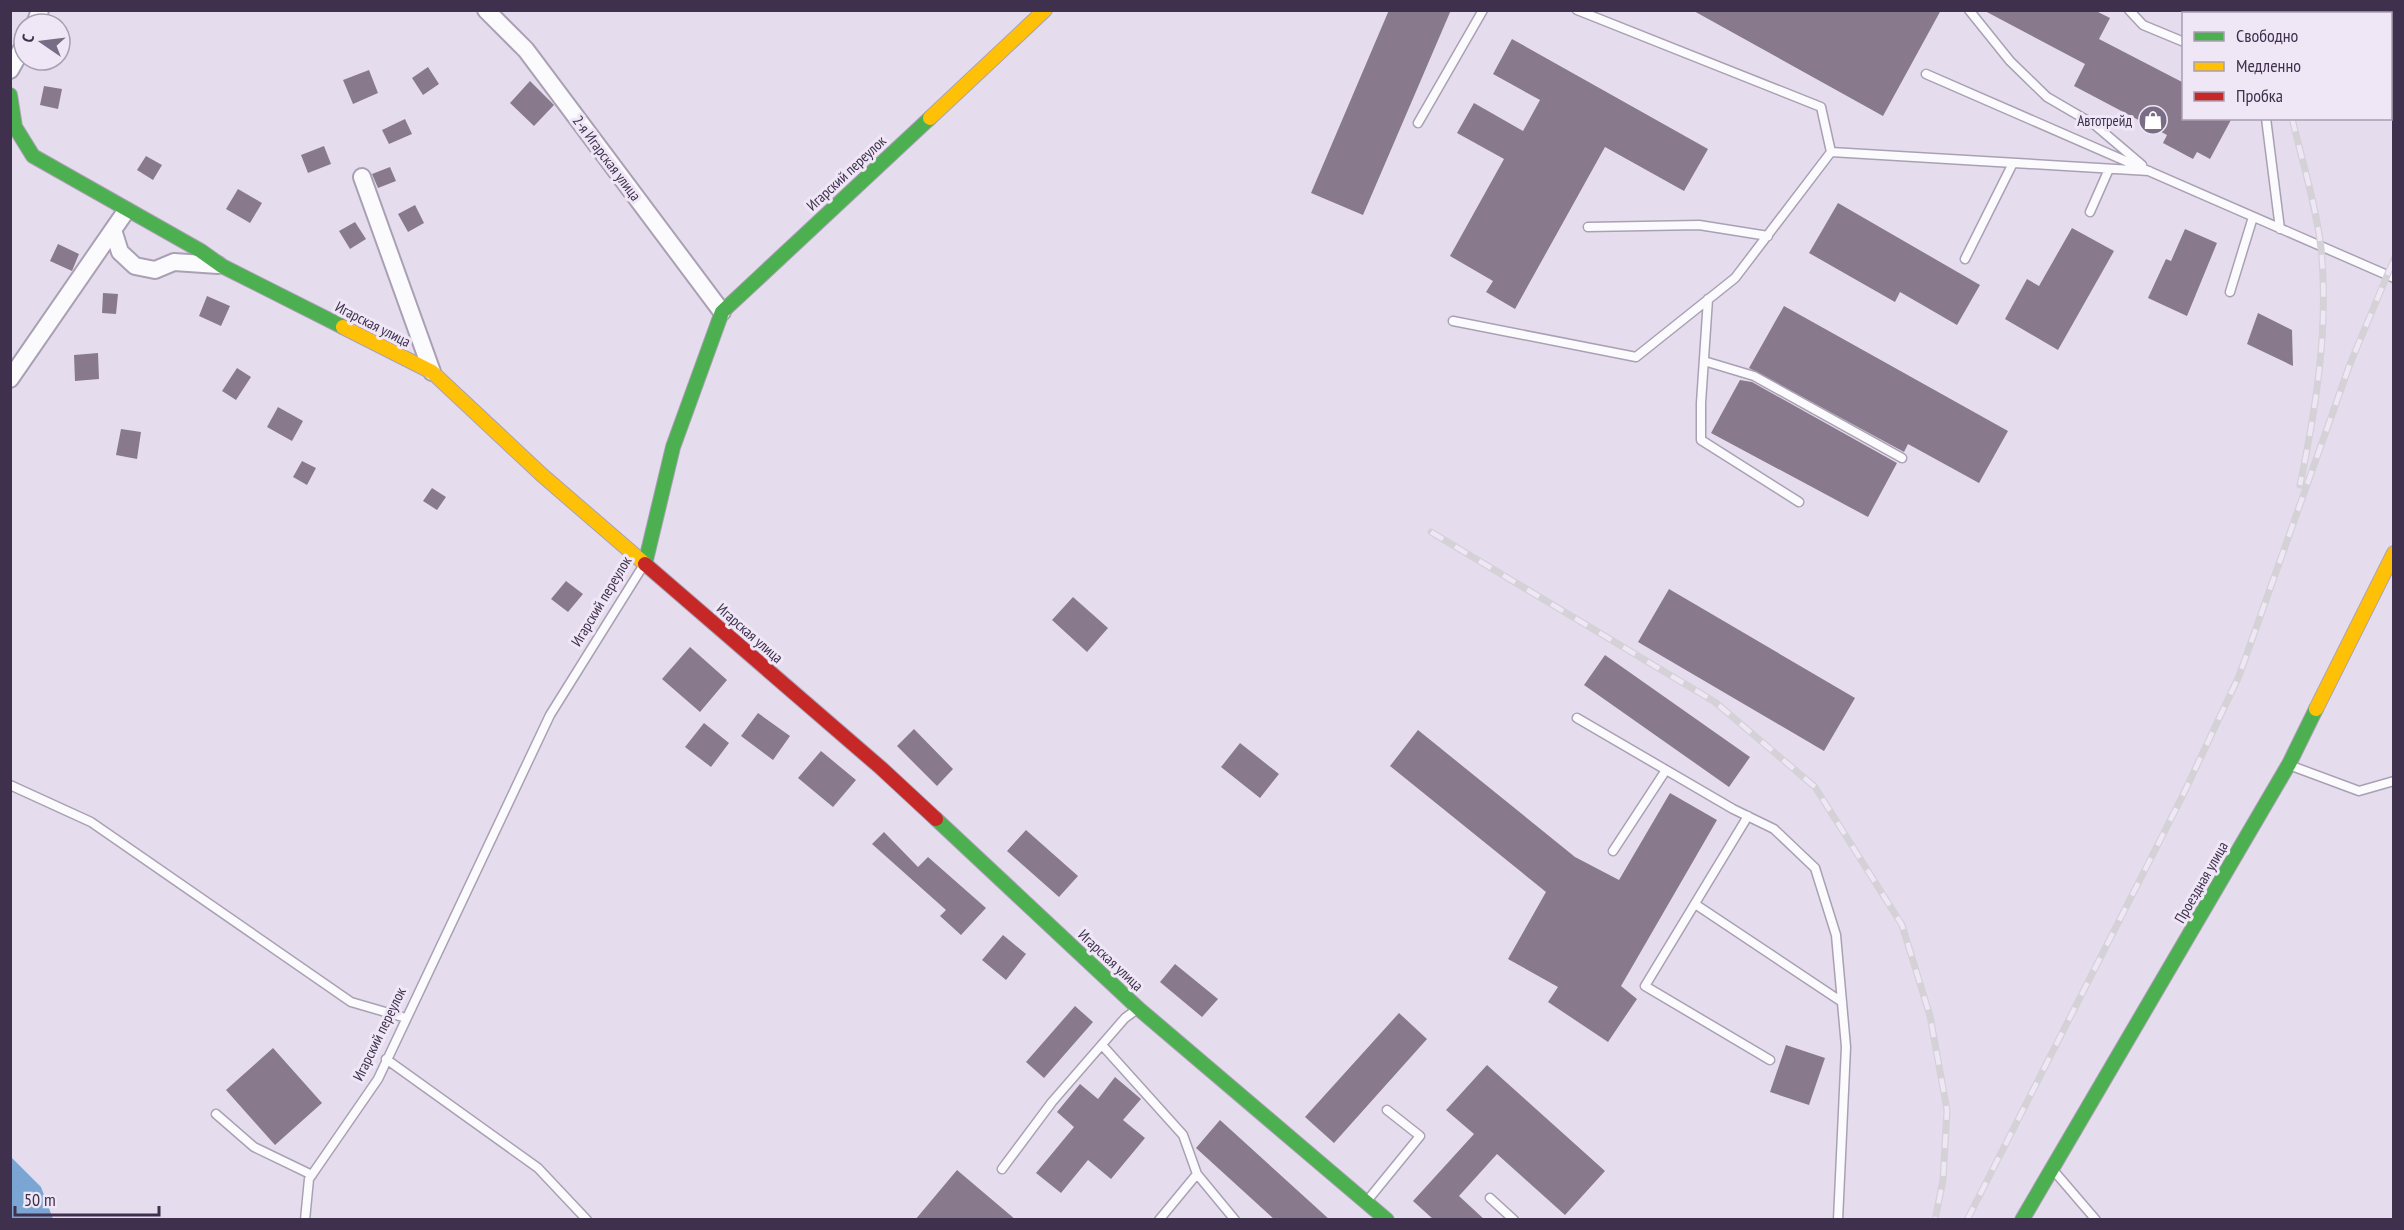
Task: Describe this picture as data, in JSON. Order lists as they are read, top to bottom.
{
  "streets": {
    "street": [
      "2-я Игарская улица",
      "Игарский переулок",
      "Игарская улица",
      "Проездная улица"
    ]
  },
  "crossings": [
    ["2-я Игарская улица", "Игарский переулок"],
    ["Игарский переулок", "Игарская улица"]
  ],
  "places": {
    "shop": ["Автотрейд"]
  },
  "legend": ["Свободно", "Медленно", "Пробка"],
  "scale_bar": "50 m",
  "north": "left"
}
